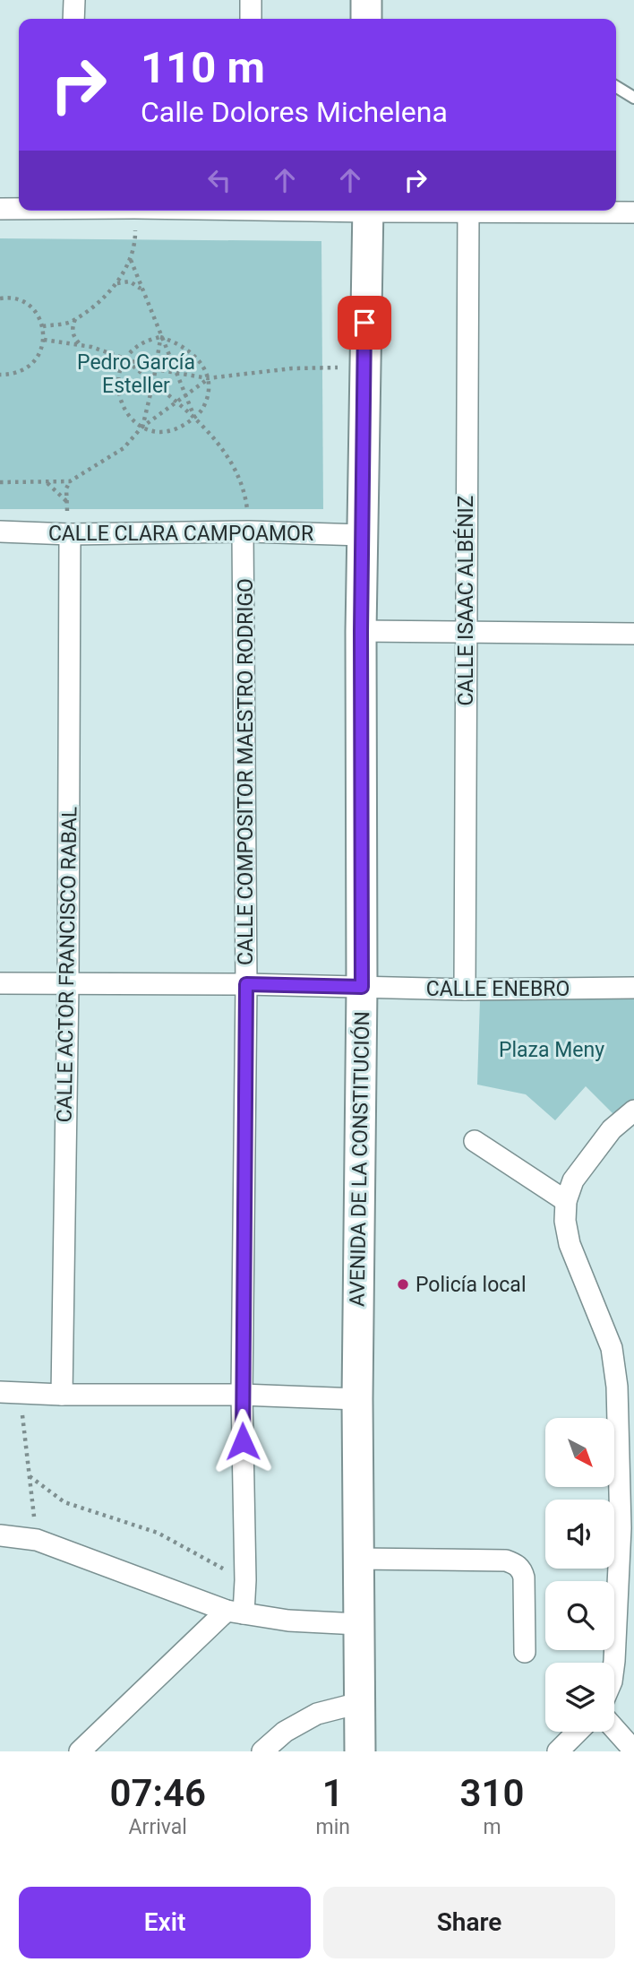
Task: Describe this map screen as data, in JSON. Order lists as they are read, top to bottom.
{
  "streets": {
    "street": [
      "CALLE CLARA CAMPOAMOR",
      "CALLE ISAAC ALBÉNIZ",
      "CALLE COMPOSITOR MAESTRO RODRIGO",
      "CALLE ACTOR FRANCISCO RABAL",
      "CALLE ENEBRO",
      "AVENIDA DE LA CONSTITUCIÓN"
    ]
  },
  "crossings": [
    ["CALLE CLARA CAMPOAMOR", "CALLE COMPOSITOR MAESTRO RODRIGO"],
    ["CALLE CLARA CAMPOAMOR", "CALLE ACTOR FRANCISCO RABAL"],
    ["CALLE CLARA CAMPOAMOR", "AVENIDA DE LA CONSTITUCIÓN"],
    ["CALLE ISAAC ALBÉNIZ", "CALLE ENEBRO"],
    ["CALLE COMPOSITOR MAESTRO RODRIGO", "CALLE ENEBRO"],
    ["CALLE ACTOR FRANCISCO RABAL", "CALLE ENEBRO"],
    ["CALLE ENEBRO", "AVENIDA DE LA CONSTITUCIÓN"]
  ],
  "parks": ["Pedro García Esteller", "Plaza Meny"],
  "places": ["Policía local"],
  "north": "bottom right",
  "page": {
    "turn": ["110 m", "Calle Dolores Michelena"],
    "eta": [
      "07:46",
      "Arrival",
      "1",
      "min",
      "310",
      "m"
    ],
    "buttons": ["Exit", "Share"]
  }
}
